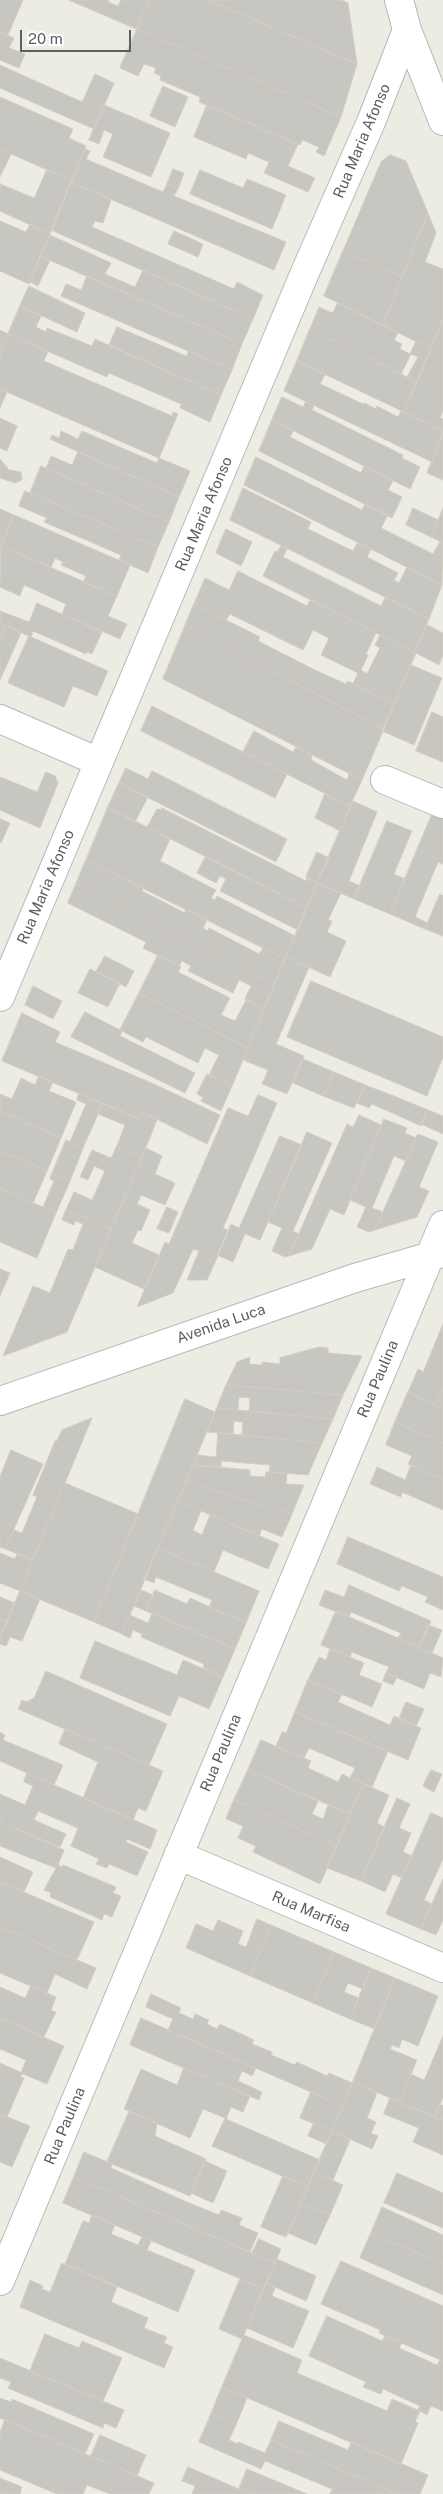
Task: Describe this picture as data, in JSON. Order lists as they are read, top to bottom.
{
  "streets": {
    "street": [
      "Rua Maria Afonso",
      "Avenida Luca",
      "Rua Paulina",
      "Rua Marfisa"
    ]
  },
  "crossings": [
    ["Avenida Luca", "Rua Paulina"],
    ["Rua Paulina", "Rua Marfisa"]
  ],
  "scale_bar": "20 m"
}
